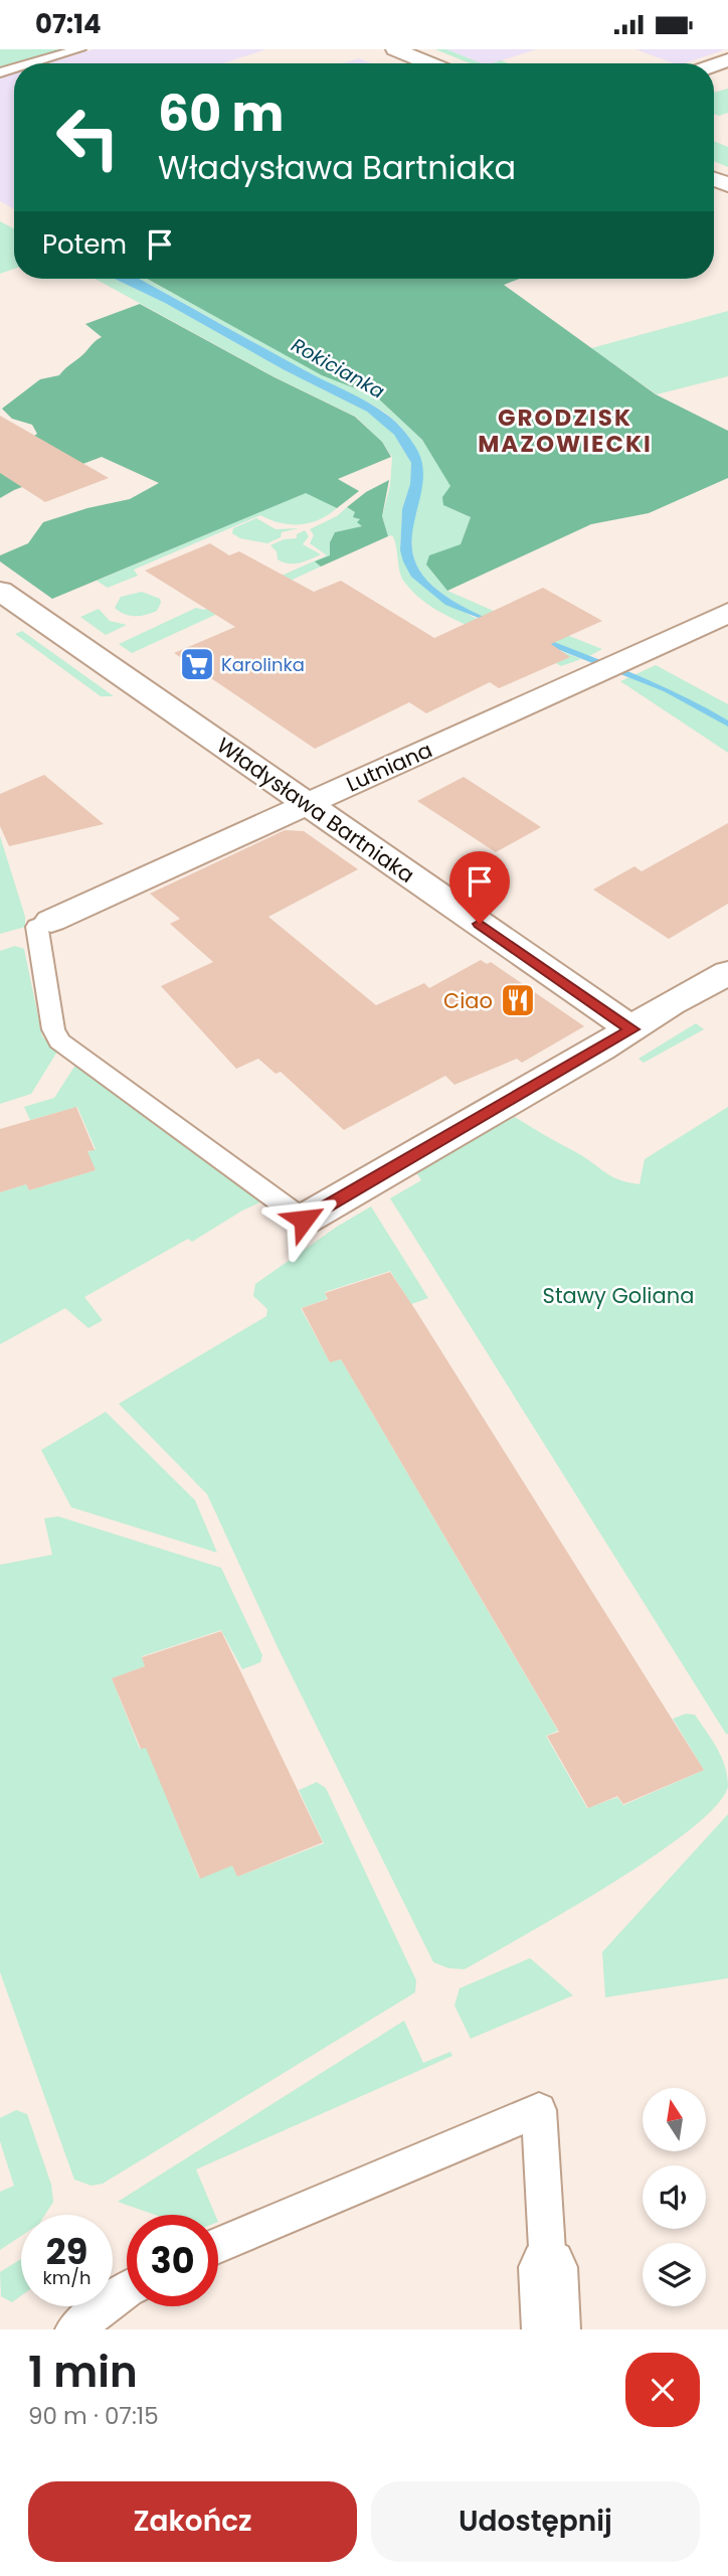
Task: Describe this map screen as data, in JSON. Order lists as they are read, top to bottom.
{
  "streets": {
    "street": ["Lutniana", "Władysława Bartniaka"]
  },
  "crossings": [
    ["Lutniana", "Władysława Bartniaka"]
  ],
  "districts": ["GRODZISK MAZOWIECKI"],
  "water": ["Rokicianka"],
  "parks": ["Stawy Goliana"],
  "places": {
    "supermarket": ["Karolinka"],
    "restaurant": ["Ciao"]
  },
  "north": "top",
  "page": {
    "status": "07:14",
    "turn": ["60 m", "Władysława Bartniaka"],
    "then": "Potem",
    "speed": "29 km/h",
    "limit": "30",
    "heading": ["1 min", "90 m · 07:15"],
    "buttons": ["Zakończ", "Udostępnij"]
  }
}
